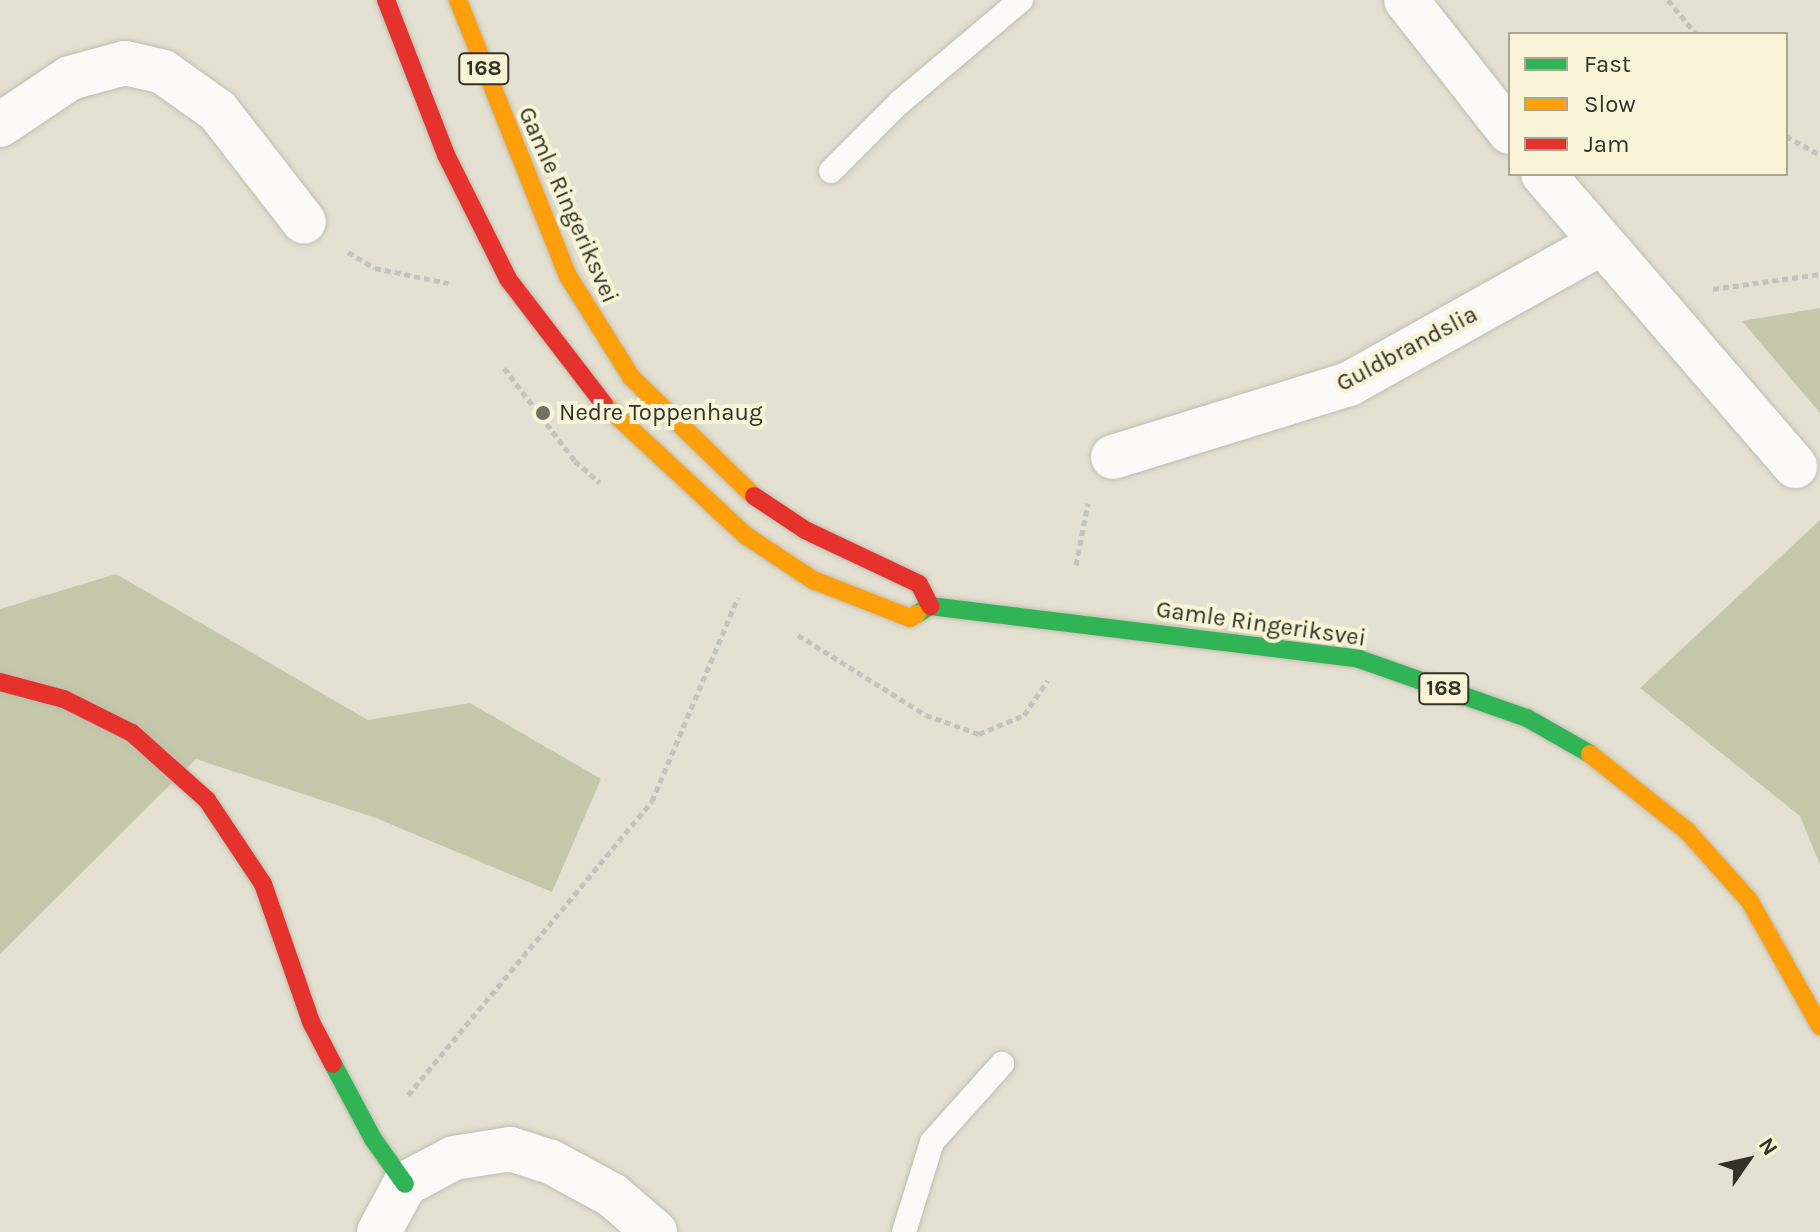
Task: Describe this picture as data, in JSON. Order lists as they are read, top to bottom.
{
  "streets": {
    "main road": ["168", "Gamle Ringeriksvei"],
    "street": ["Guldbrandslia"]
  },
  "places": ["Nedre Toppenhaug"],
  "legend": ["Fast", "Slow", "Jam"],
  "north": "top right"
}
